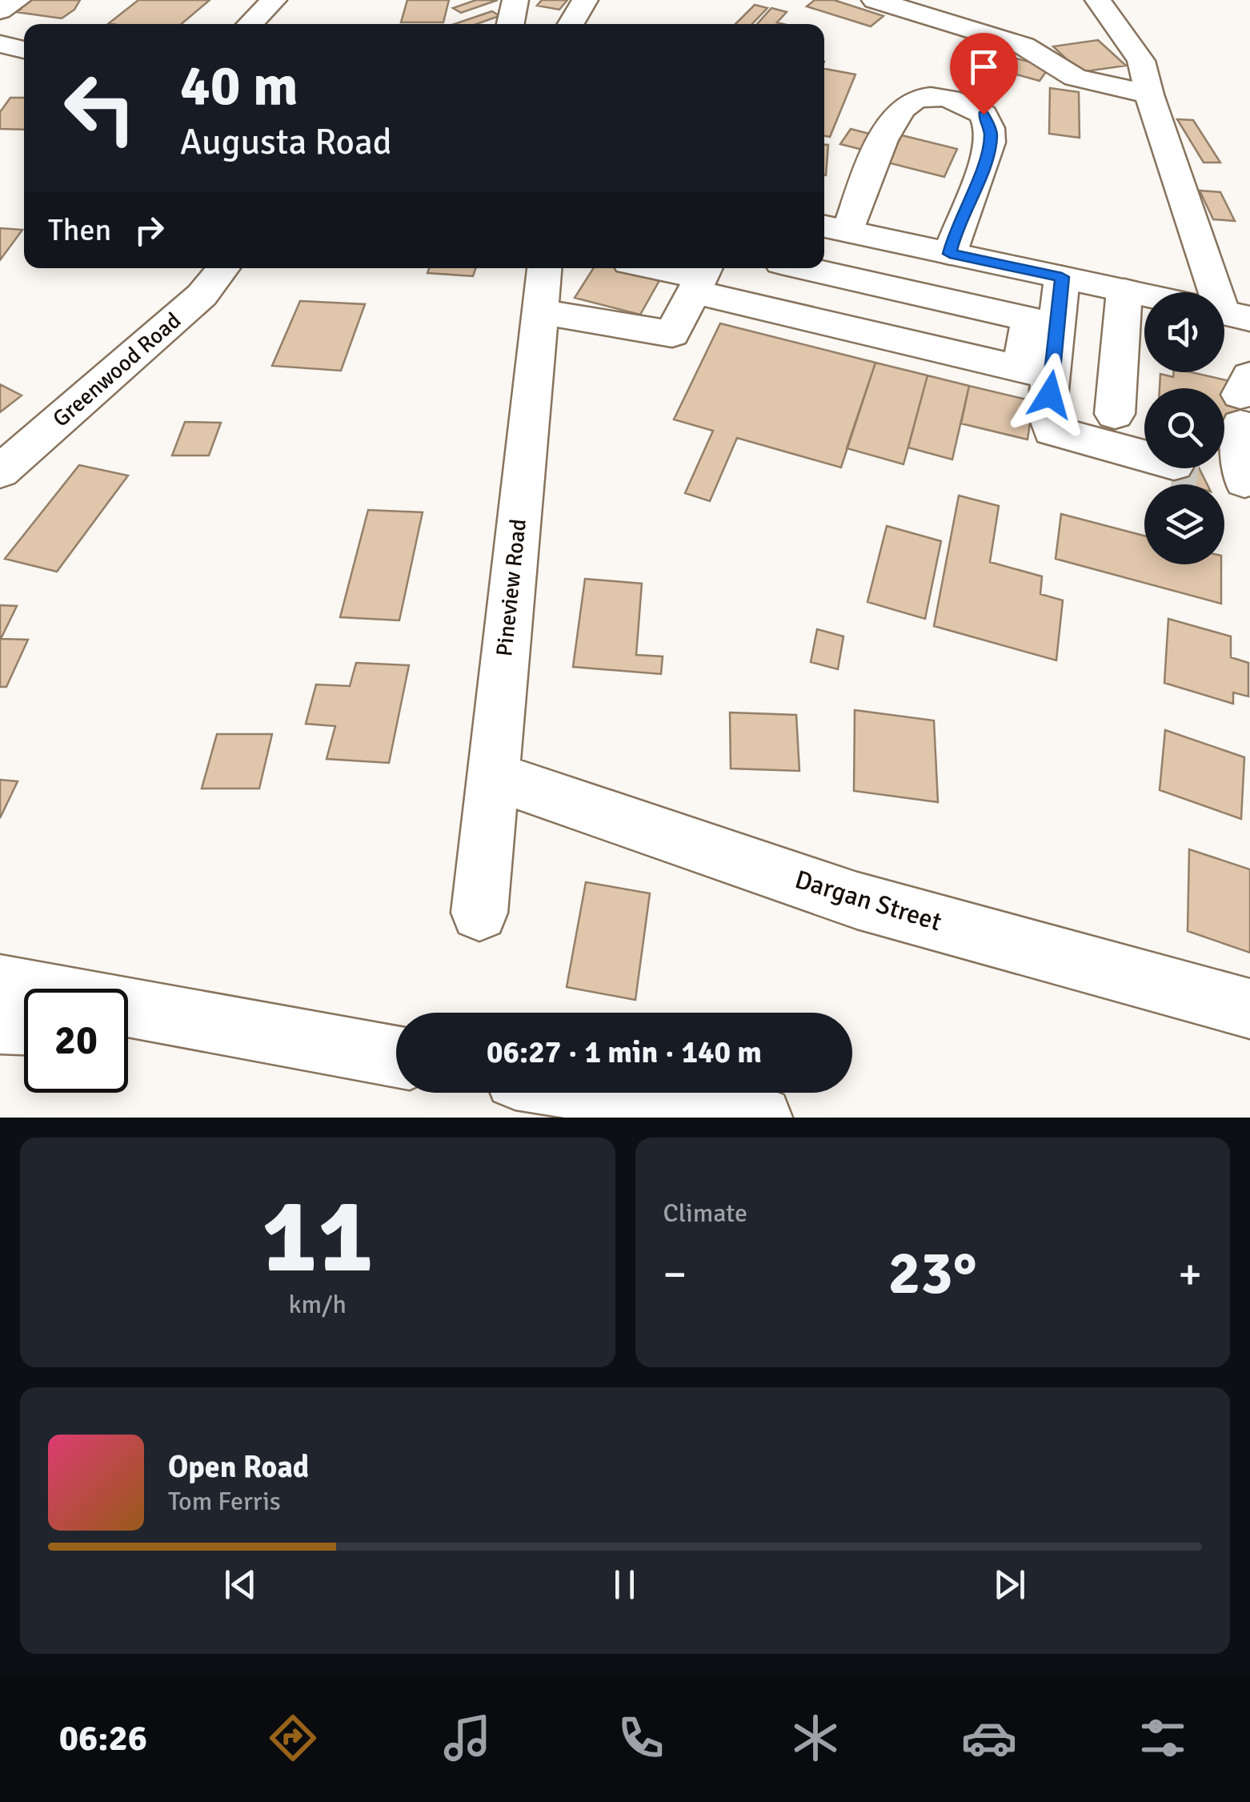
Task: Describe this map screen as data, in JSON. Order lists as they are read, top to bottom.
{
  "streets": {
    "main road": ["Greenwood Road", "Pineview Road", "Dargan Street"]
  },
  "crossings": [
    ["Pineview Road", "Dargan Street"]
  ],
  "page": {
    "turn": ["40 m", "Augusta Road"],
    "then": "Then",
    "limit": "20",
    "trip": "06:27 · 1 min · 140 m",
    "tile": [
      ["11", "km/h"],
      "Climate"
    ],
    "heat": ["−", "23°", "+"],
    "song": ["Open Road", "Tom Ferris"],
    "tabs": "06:26"
  }
}
